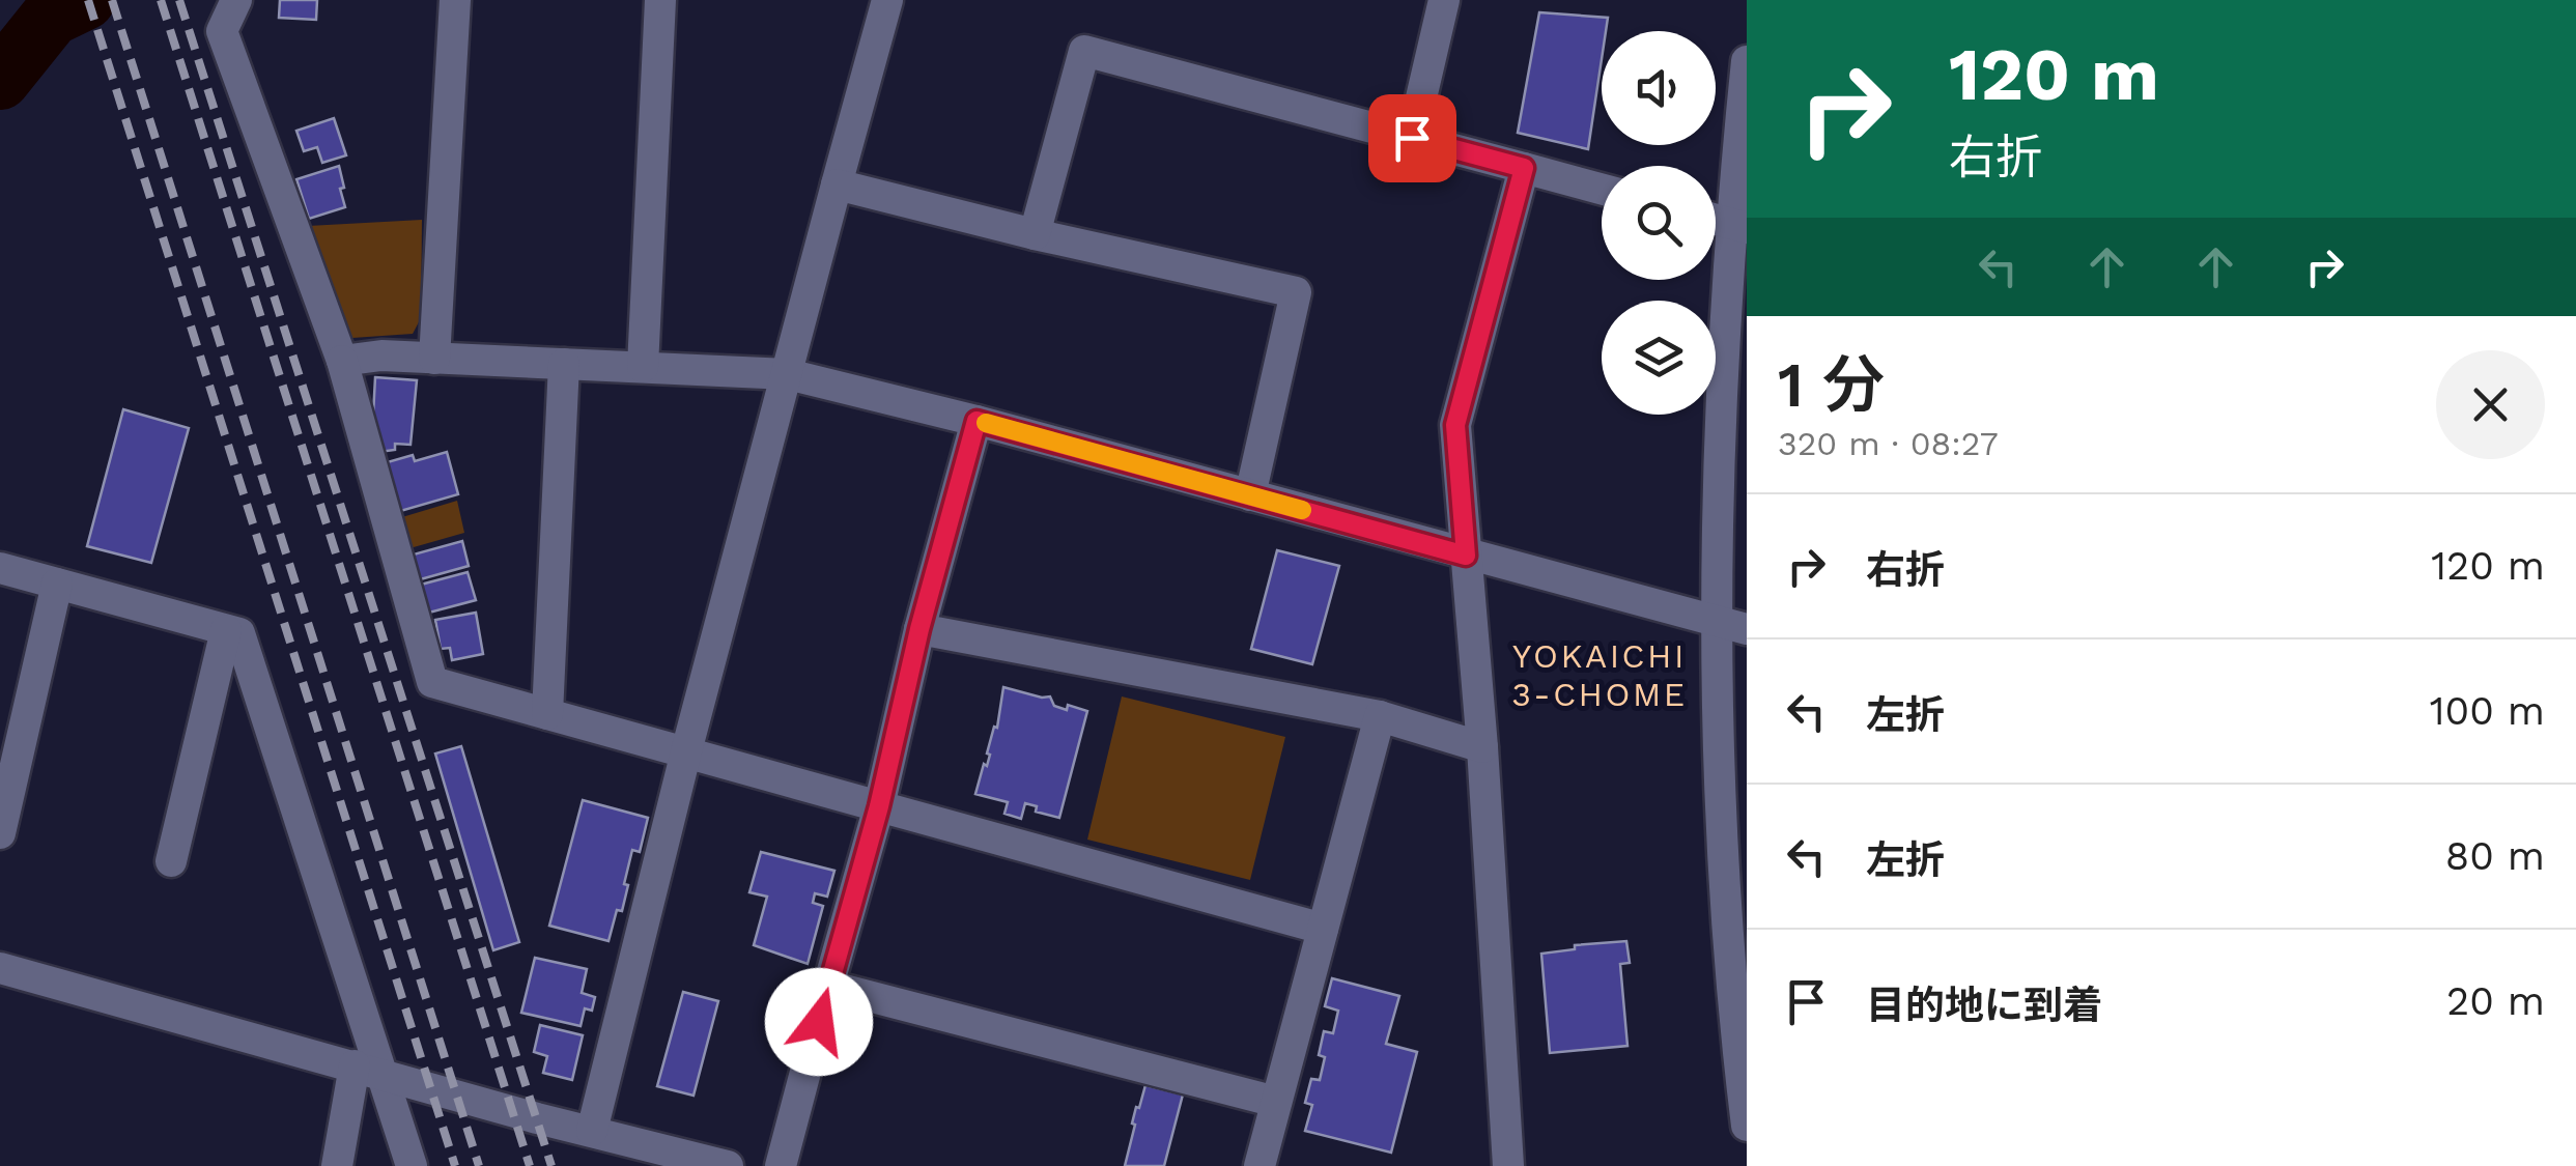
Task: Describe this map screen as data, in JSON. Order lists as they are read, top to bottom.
{
  "districts": ["YOKAICHI 3-CHOME"],
  "page": {
    "turn": ["120 m", "右折"],
    "heading": ["1 分", "320 m · 08:27"],
    "list": [
      {
        "name": "右折",
        "value": "120 m"
      },
      {
        "name": "左折",
        "value": "100 m"
      },
      {
        "name": "左折",
        "value": "80 m"
      },
      {
        "name": "目的地に到着",
        "value": "20 m"
      }
    ]
  }
}
